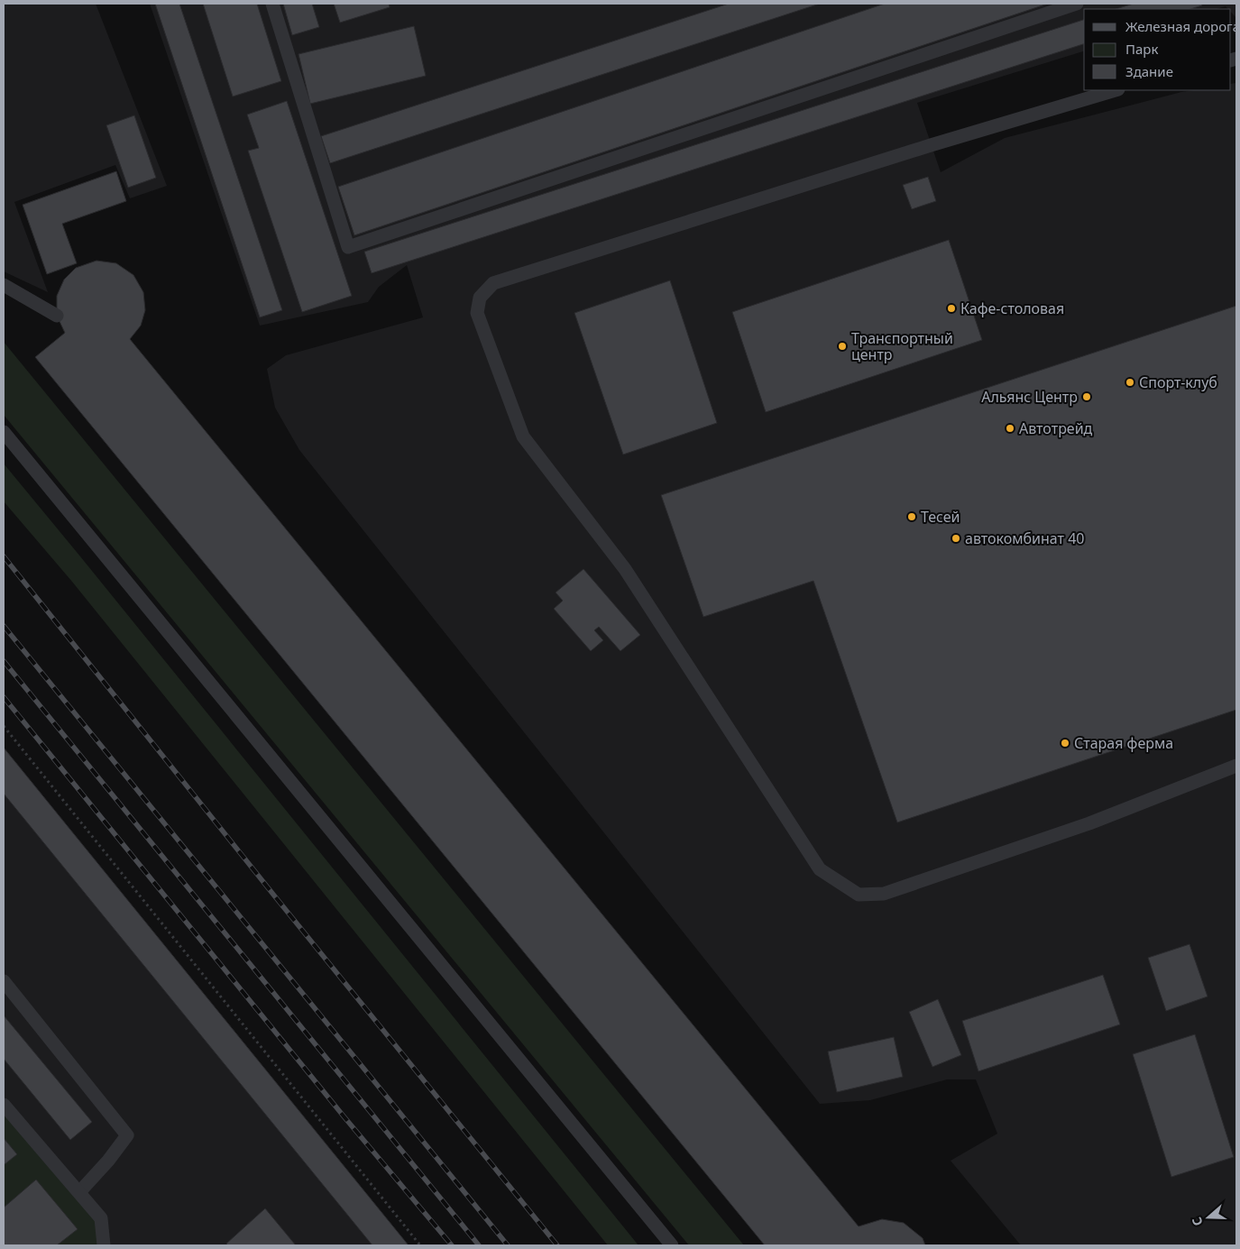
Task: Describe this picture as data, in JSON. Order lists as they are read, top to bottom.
{
  "places": [
    "Кафе-столовая",
    "Транспортный центр",
    "Спорт-клуб",
    "Альянс Центр",
    "Автотрейд",
    "Тесей",
    "автокомбинат 40",
    "Старая ферма"
  ],
  "legend": ["Железная дорога", "Парк", "Здание"],
  "north": "left"
}
